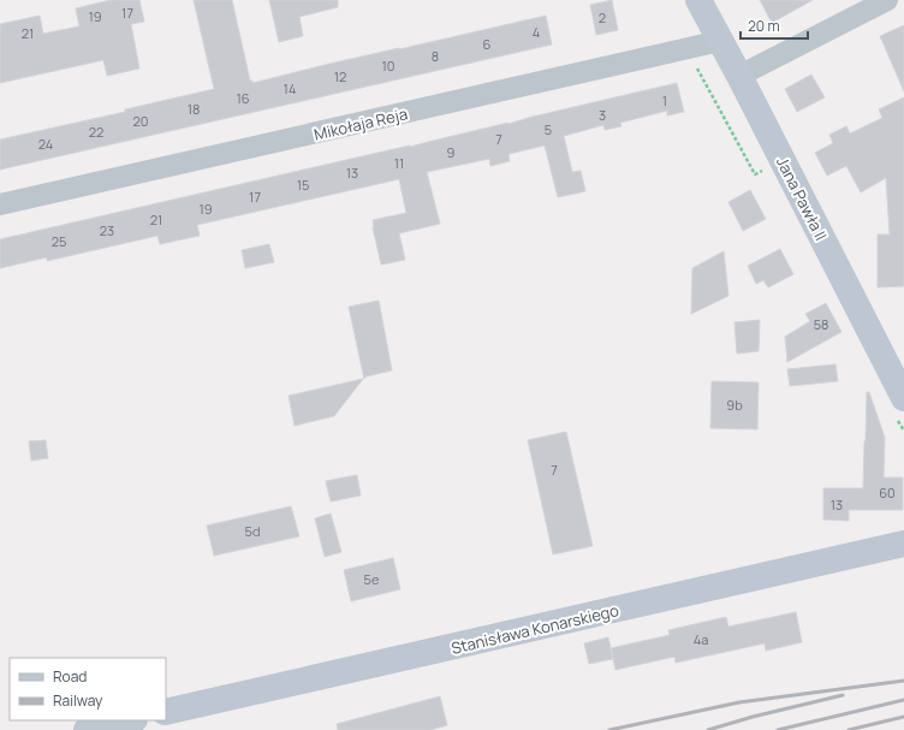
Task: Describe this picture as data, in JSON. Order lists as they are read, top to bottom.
{
  "streets": {
    "street": ["Mikołaja Reja", "Jana Pawła II", "Stanisława Konarskiego"]
  },
  "crossings": [
    ["Mikołaja Reja", "Jana Pawła II"]
  ],
  "house_numbers": [
    "17",
    "19",
    "2",
    "4",
    "21",
    "6",
    "8",
    "10",
    "12",
    "14",
    "16",
    "1",
    "18",
    "3",
    "20",
    "5",
    "22",
    "7",
    "24",
    "9",
    "11",
    "13",
    "15",
    "17",
    "19",
    "21",
    "23",
    "25",
    "58",
    "9b",
    "7",
    "60",
    "13",
    "5d",
    "5e",
    "4a"
  ],
  "legend": ["Road", "Railway"],
  "scale_bar": "20 m"
}
